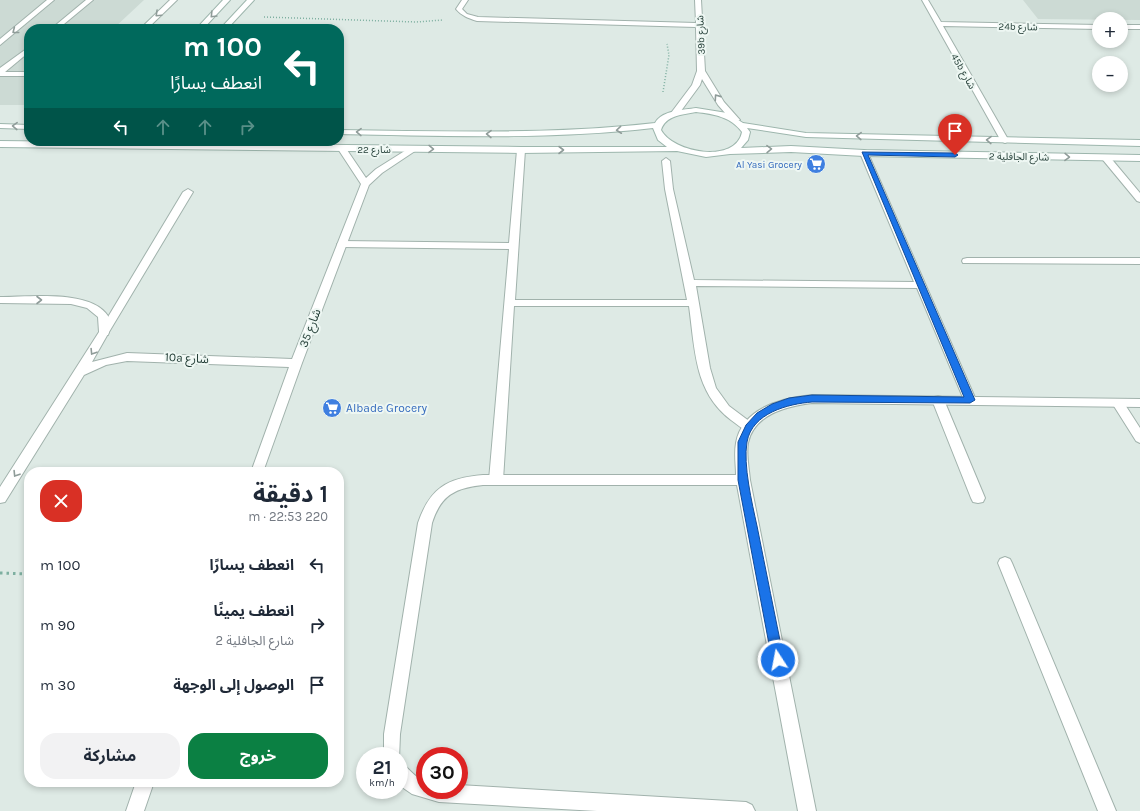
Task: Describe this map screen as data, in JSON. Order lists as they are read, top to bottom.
{
  "streets": {
    "street": [
      "24b شارع",
      "39b شارع",
      "45b شارع",
      "شارع 22",
      "شارع الجافلية 2",
      "شارع 35",
      "10a شارع"
    ]
  },
  "crossings": [
    ["24b شارع", "45b شارع"],
    ["39b شارع", "شارع الجافلية 2"],
    ["45b شارع", "شارع الجافلية 2"],
    ["شارع 22", "شارع الجافلية 2"],
    ["شارع 22", "شارع 35"],
    ["شارع 35", "10a شارع"]
  ],
  "places": {
    "supermarket": ["Al Yasi Grocery", "Albade Grocery"]
  },
  "page": {
    "map_buttons": ["+", "−"],
    "turn": ["100 m", "انعطف يسارًا"],
    "heading": ["1 دقيقة", "220 m · 22:53"],
    "list": [
      {
        "name": "انعطف يسارًا",
        "value": "100 m"
      },
      {
        "name": "انعطف يمينًا",
        "note": "شارع الجافلية 2",
        "value": "90 m"
      },
      {
        "name": "الوصول إلى الوجهة",
        "value": "30 m"
      }
    ],
    "buttons": ["خروج", "مشاركة"],
    "speed": "21 km/h",
    "limit": "30"
  }
}
